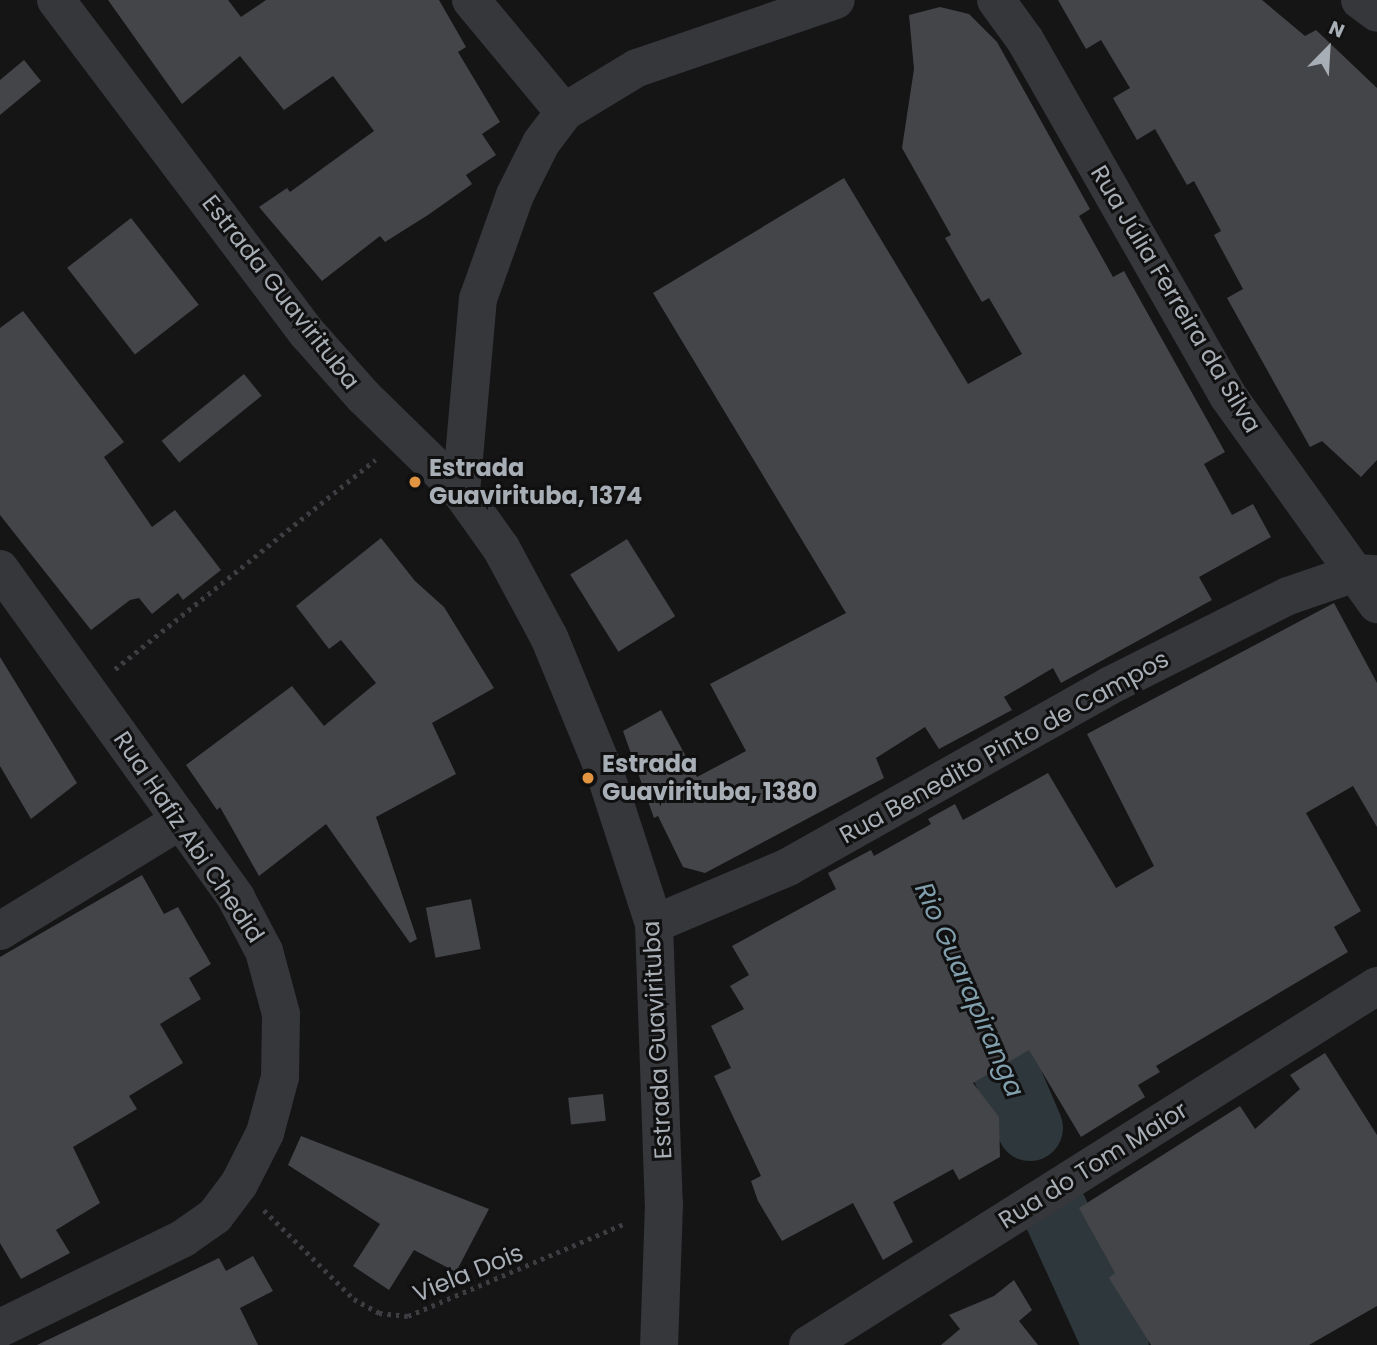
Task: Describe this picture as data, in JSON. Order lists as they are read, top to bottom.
{
  "streets": {
    "street": [
      "Estrada Guavirituba",
      "Rua Júlia Ferreira da Silva",
      "Rua Benedito Pinto de Campos",
      "Rua Hafiz Abi Chedid",
      "Rua do Tom Maior"
    ],
    "path": ["Viela Dois"]
  },
  "crossings": [
    ["Estrada Guavirituba", "Rua Benedito Pinto de Campos"],
    ["Estrada Guavirituba", "Viela Dois"],
    ["Rua Júlia Ferreira da Silva", "Rua Benedito Pinto de Campos"],
    ["Rua Hafiz Abi Chedid", "Viela Dois"]
  ],
  "water": ["Rio Guarapiranga"],
  "places": ["Estrada Guavirituba, 1374", "Estrada Guavirituba, 1380"],
  "north": "top right"
}
